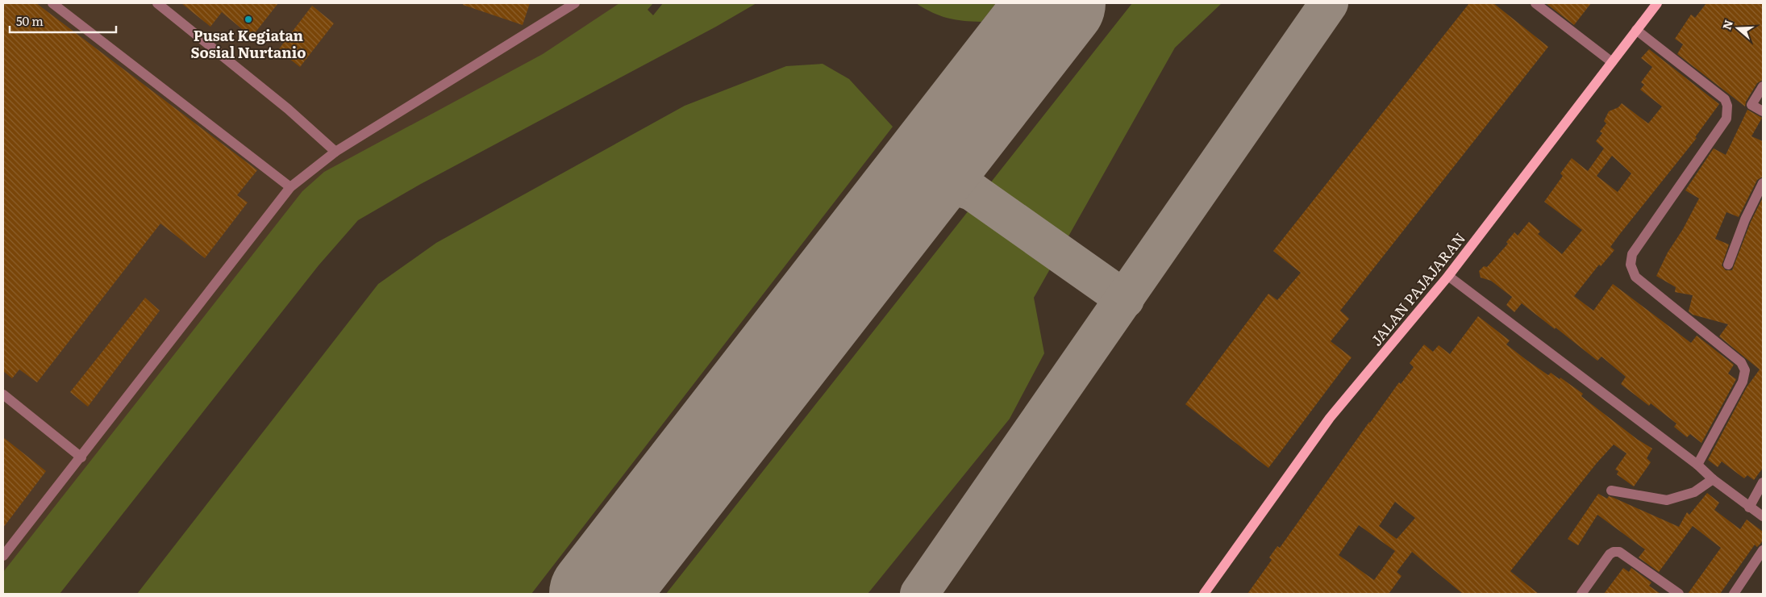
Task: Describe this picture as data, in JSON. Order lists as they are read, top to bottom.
{
  "streets": {
    "main road": ["JALAN PAJAJARAN"]
  },
  "places": ["Pusat Kegiatan Sosial Nurtanio"],
  "scale_bar": "50 m",
  "north": "left"
}
